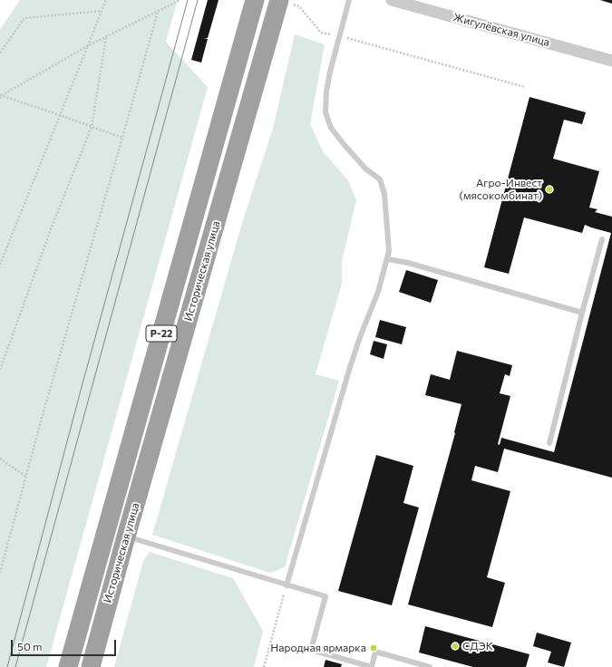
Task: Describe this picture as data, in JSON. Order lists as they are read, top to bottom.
{
  "streets": {
    "highway": ["Историческая улица", "Р-22"],
    "street": ["Жигулёвская улица"]
  },
  "places": ["Агро-Инвест (мясокомбинат)", "СДЭК", "Народная ярмарка"],
  "scale_bar": "50 m"
}
